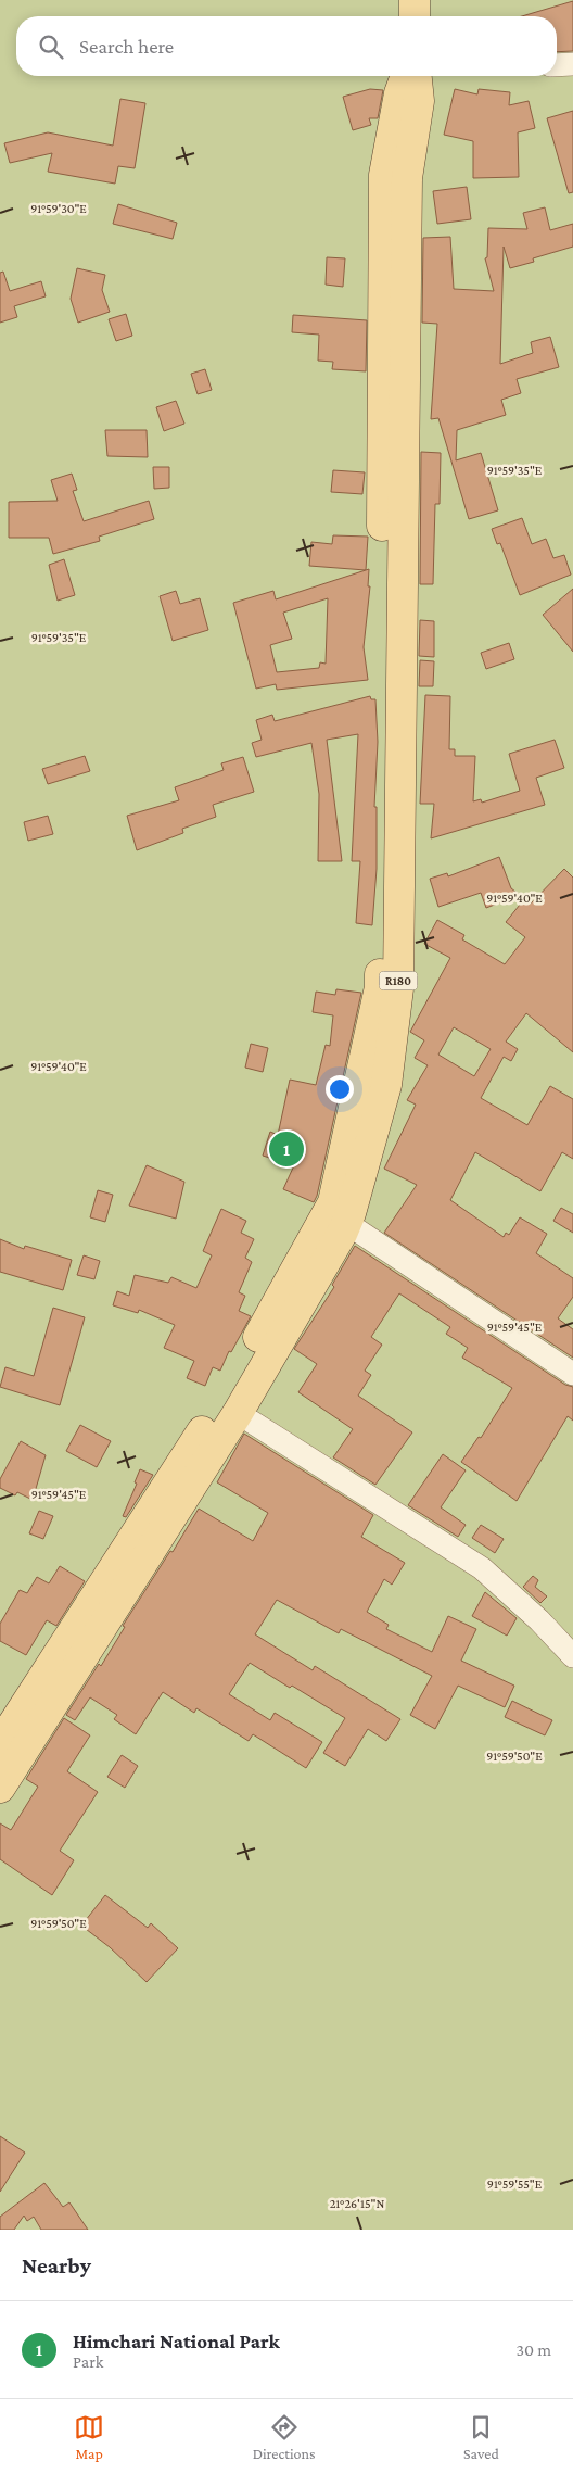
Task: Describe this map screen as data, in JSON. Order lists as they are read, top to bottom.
{
  "streets": {
    "main road": ["R180"]
  },
  "page": {
    "search": "Search here",
    "pins": "1",
    "heading": "Nearby",
    "list": [
      {
        "mark": "1",
        "name": "Himchari National Park",
        "note": "Park",
        "value": "30 m"
      }
    ],
    "nav": ["Map", "Directions", "Saved"]
  },
  "coordinates": [
    "91°59'30\"E",
    "91°59'35\"E",
    "91°59'40\"E",
    "91°59'45\"E",
    "91°59'50\"E",
    "91°59'55\"E",
    "21°26'15\"N"
  ]
}
